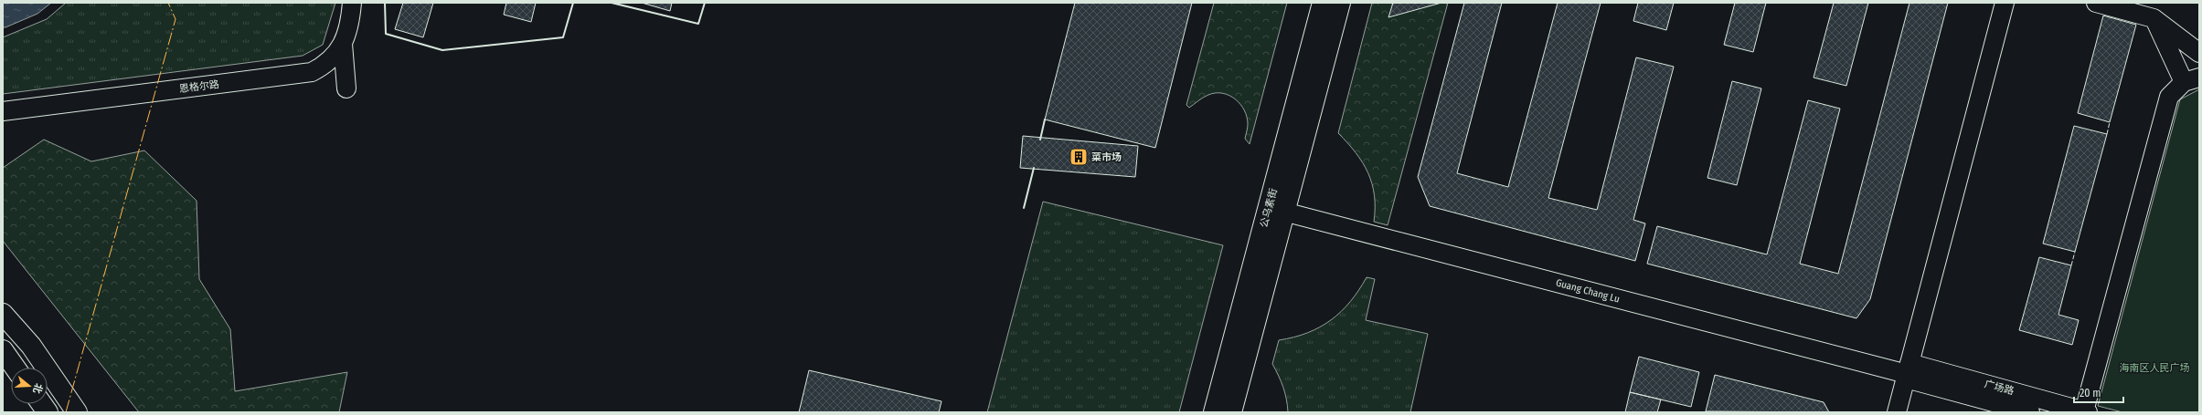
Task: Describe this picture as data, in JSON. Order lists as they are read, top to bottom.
{
  "streets": {
    "main road": ["公乌素街"],
    "street": ["恩格尔路", "Guang Chang Lu", "广场路"]
  },
  "crossings": [
    ["公乌素街", "Guang Chang Lu"],
    ["Guang Chang Lu", "广场路"]
  ],
  "parks": ["海南区人民广场"],
  "places": {
    "building": ["菜市场"]
  },
  "scale_bar": "20 m",
  "north": "right"
}
